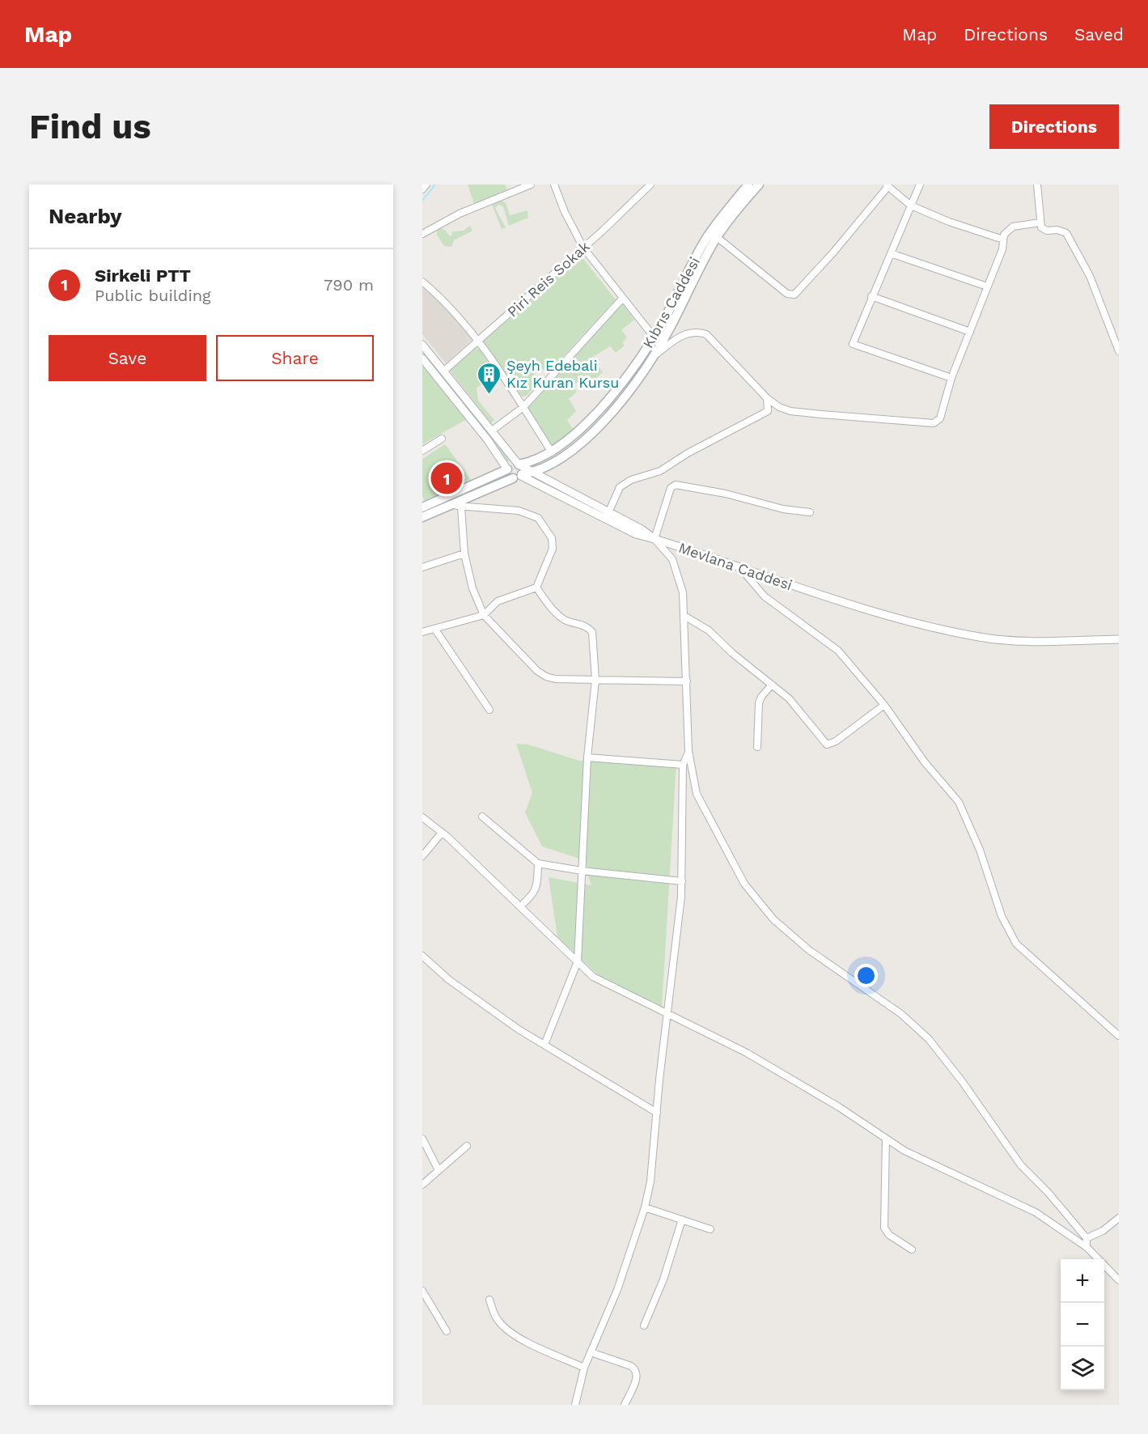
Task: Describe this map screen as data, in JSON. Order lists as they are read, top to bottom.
{
  "streets": {
    "main road": ["Kıbrıs Caddesi"],
    "street": ["Piri Reis Sokak", "Mevlana Caddesi"]
  },
  "places": {
    "building": ["Şeyh Edebali Kız Kuran Kursu"]
  },
  "page": {
    "header": "Map",
    "nav": ["Map", "Directions", "Saved"],
    "buttons": [
      "Directions",
      ["Save", "Share"]
    ],
    "title": "Find us",
    "heading": "Nearby",
    "list": [
      {
        "mark": "1",
        "name": "Sirkeli PTT",
        "note": "Public building",
        "value": "790 m"
      }
    ],
    "pins": "1",
    "map_buttons": ["+", "−"]
  }
}
